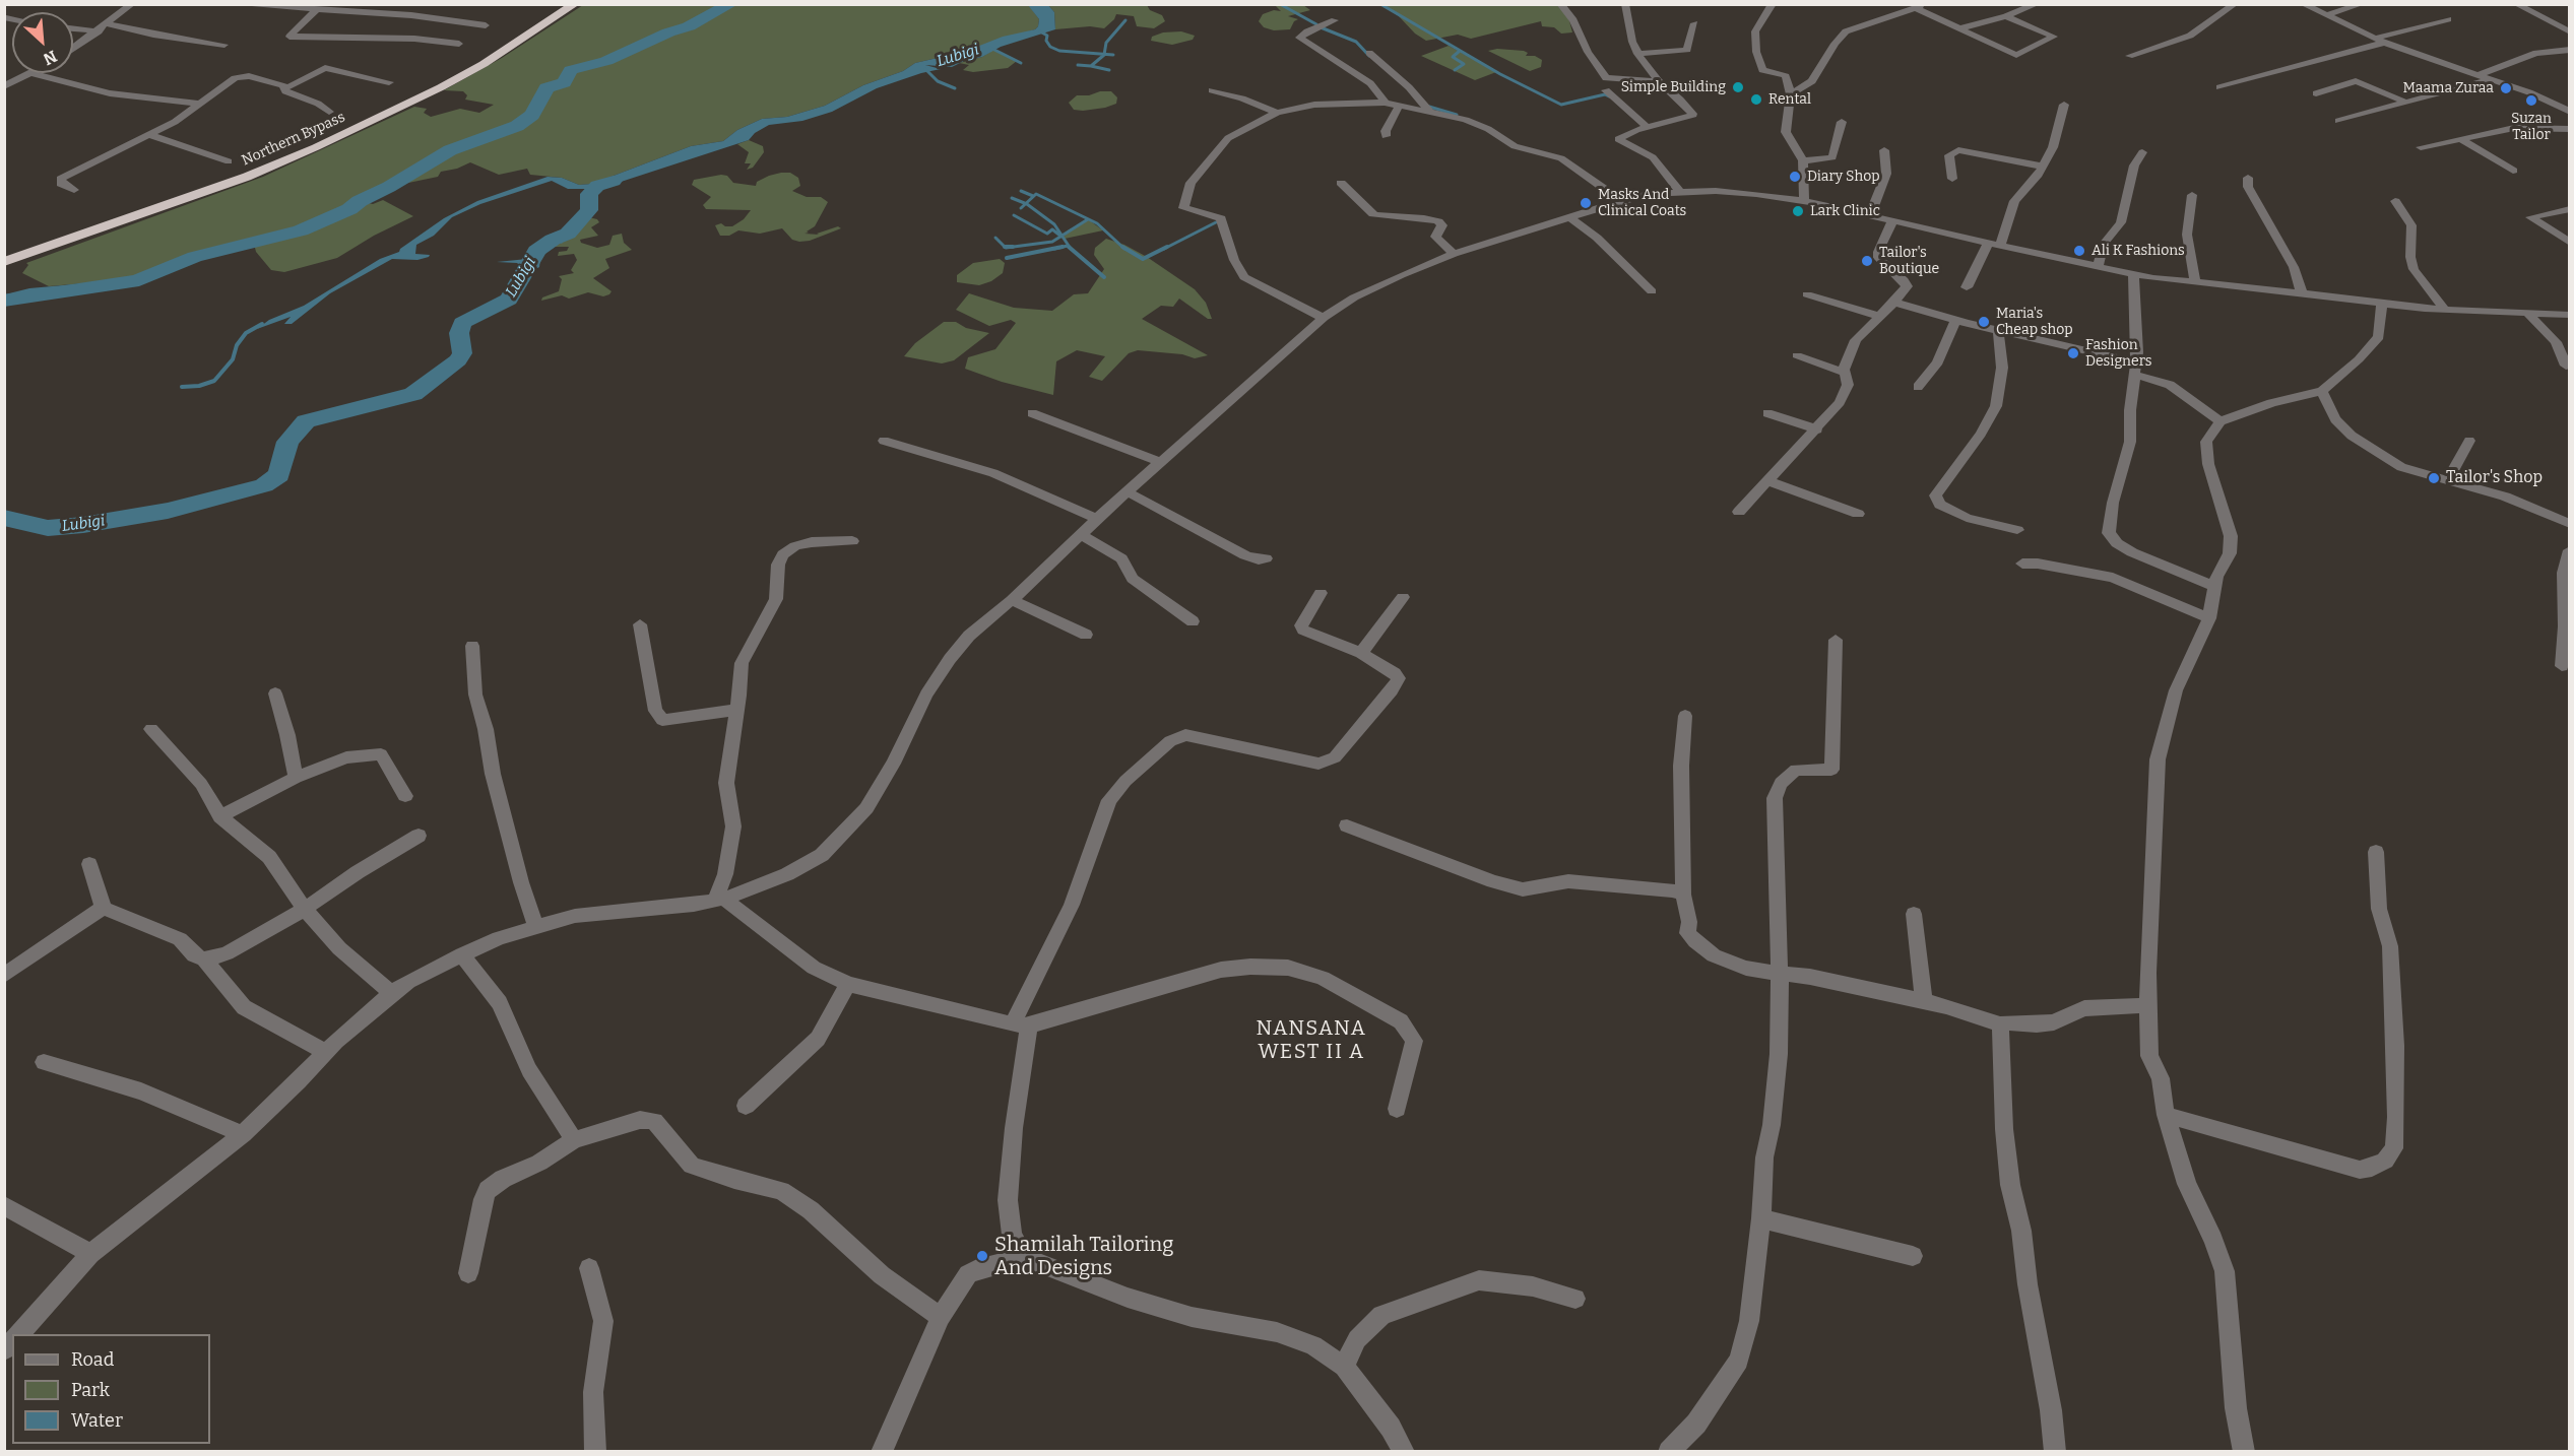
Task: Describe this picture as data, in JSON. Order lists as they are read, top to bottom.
{
  "streets": {
    "highway": ["Northern Bypass"]
  },
  "districts": ["NANSANA WEST II A"],
  "water": ["Lubigi"],
  "places": [
    "Simple Building",
    "Maama Zuraa",
    "Rental",
    "Suzan Tailor",
    "Diary Shop",
    "Masks And Clinical Coats",
    "Lark Clinic",
    "Ali K Fashions",
    "Tailor's Boutique",
    "Maria's Cheap shop",
    "Fashion Designers",
    "Tailor's Shop",
    "Shamilah Tailoring And Designs"
  ],
  "legend": ["Road", "Park", "Water"],
  "north": "bottom right"
}
